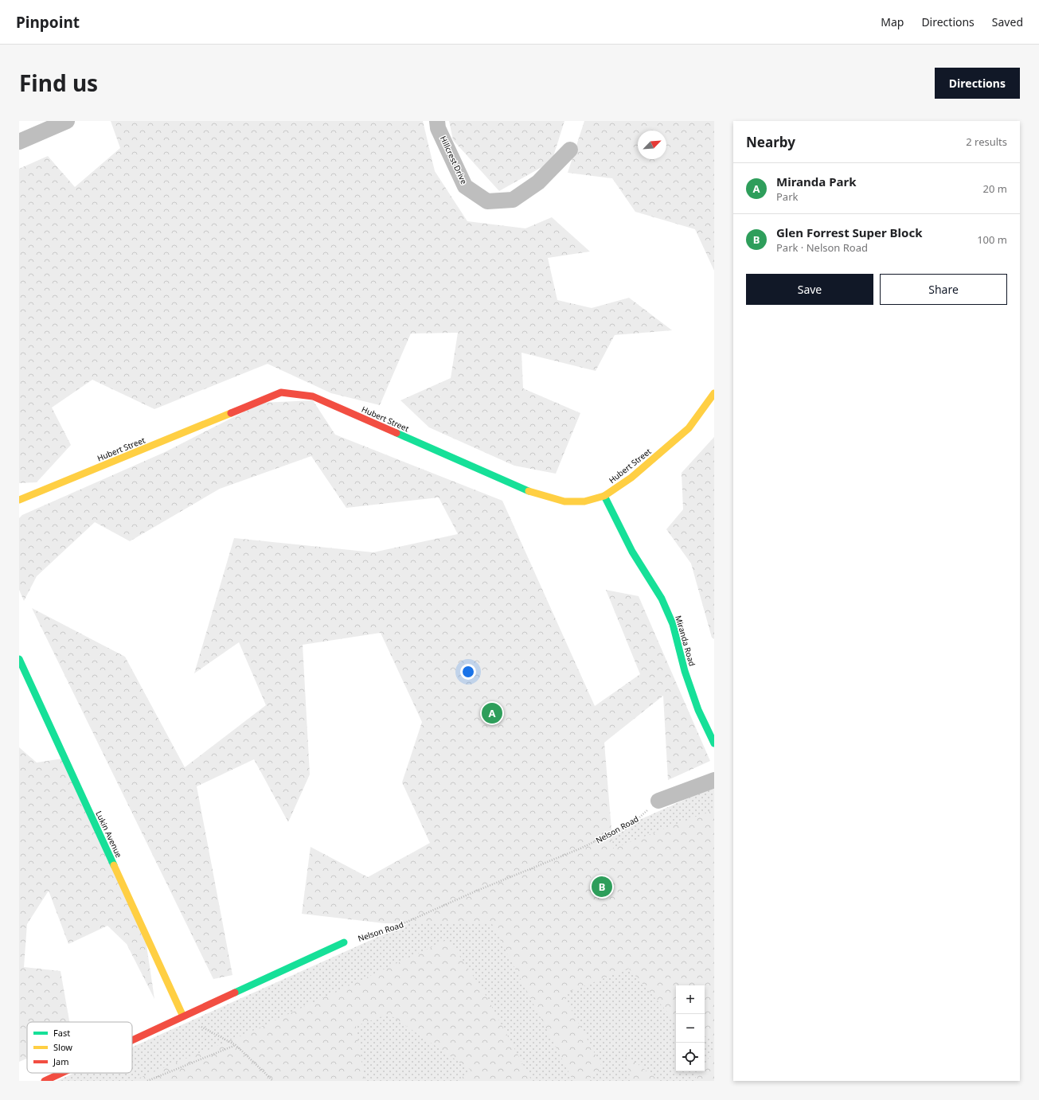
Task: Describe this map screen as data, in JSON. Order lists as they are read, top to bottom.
{
  "streets": {
    "street": [
      "Hillcrest Drive",
      "Hubert Street",
      "Miranda Road",
      "Lukin Avenue"
    ],
    "path": ["Nelson Road"]
  },
  "crossings": [
    ["Hubert Street", "Miranda Road"]
  ],
  "legend": ["Fast", "Slow", "Jam"],
  "north": "top right",
  "page": {
    "header": "Pinpoint",
    "nav": ["Map", "Directions", "Saved"],
    "title": "Find us",
    "buttons": [
      "Directions",
      ["Save", "Share"]
    ],
    "heading": ["Nearby", "2 results"],
    "list": [
      {
        "mark": "A",
        "name": "Miranda Park",
        "note": "Park",
        "value": "20 m"
      },
      {
        "mark": "B",
        "name": "Glen Forrest Super Block",
        "note": "Park · Nelson Road",
        "value": "100 m"
      }
    ],
    "pins": ["A", "B"],
    "map_buttons": ["+", "−"]
  }
}
